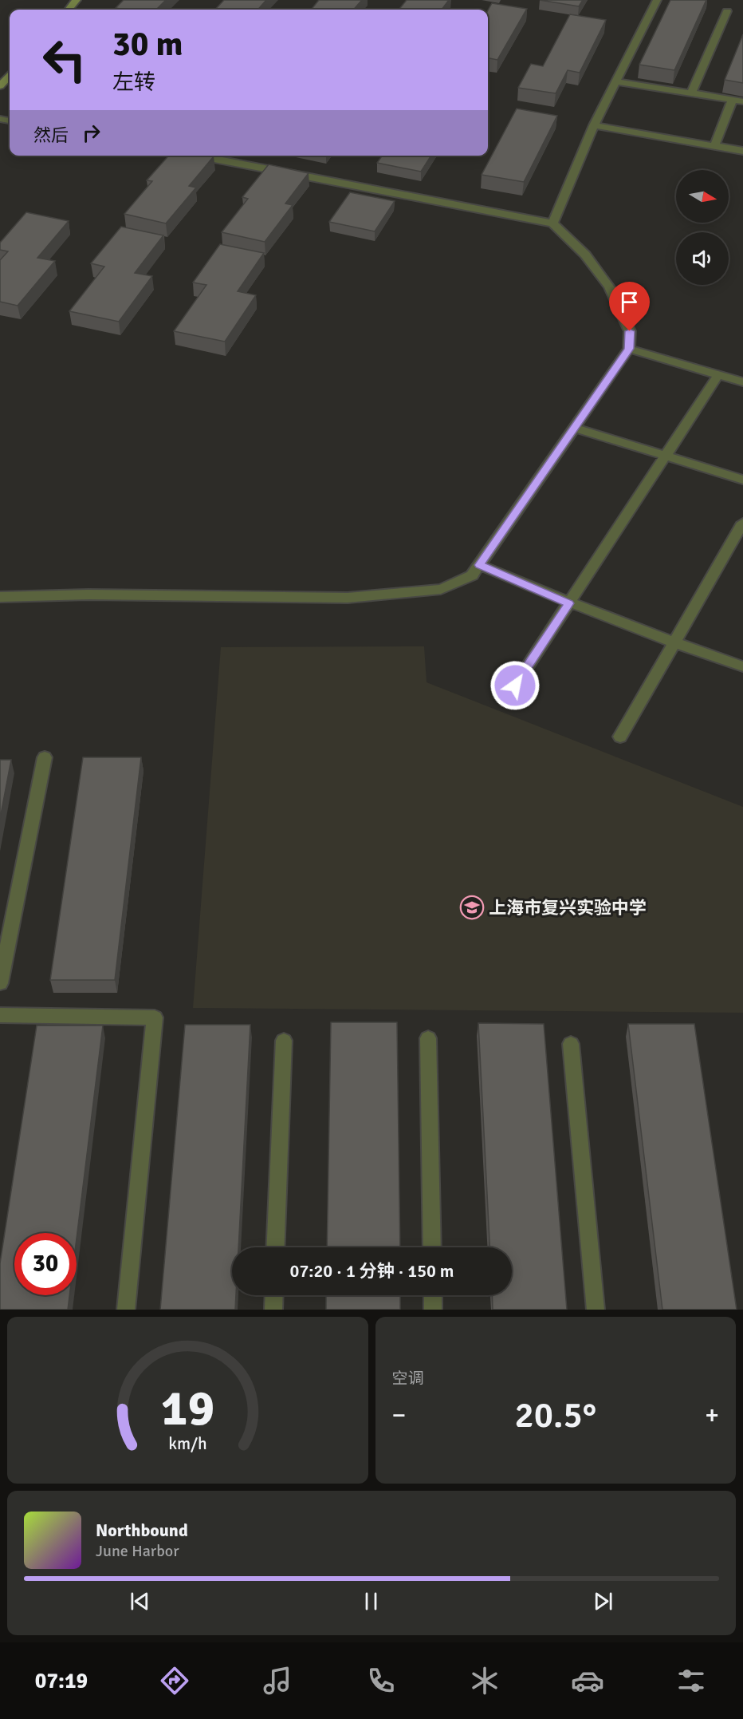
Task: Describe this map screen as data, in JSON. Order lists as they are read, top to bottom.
{
  "places": {
    "school or university": ["上海市复兴实验中学"]
  },
  "north": "right",
  "page": {
    "turn": ["30 m", "左转"],
    "then": "然后",
    "limit": "30",
    "trip": "07:20 · 1 分钟 · 150 m",
    "tile": "空调",
    "heat": ["−", "20.5°", "+"],
    "song": ["Northbound", "June Harbor"],
    "tabs": "07:19",
    "gauge": ["19", "km/h"]
  }
}
